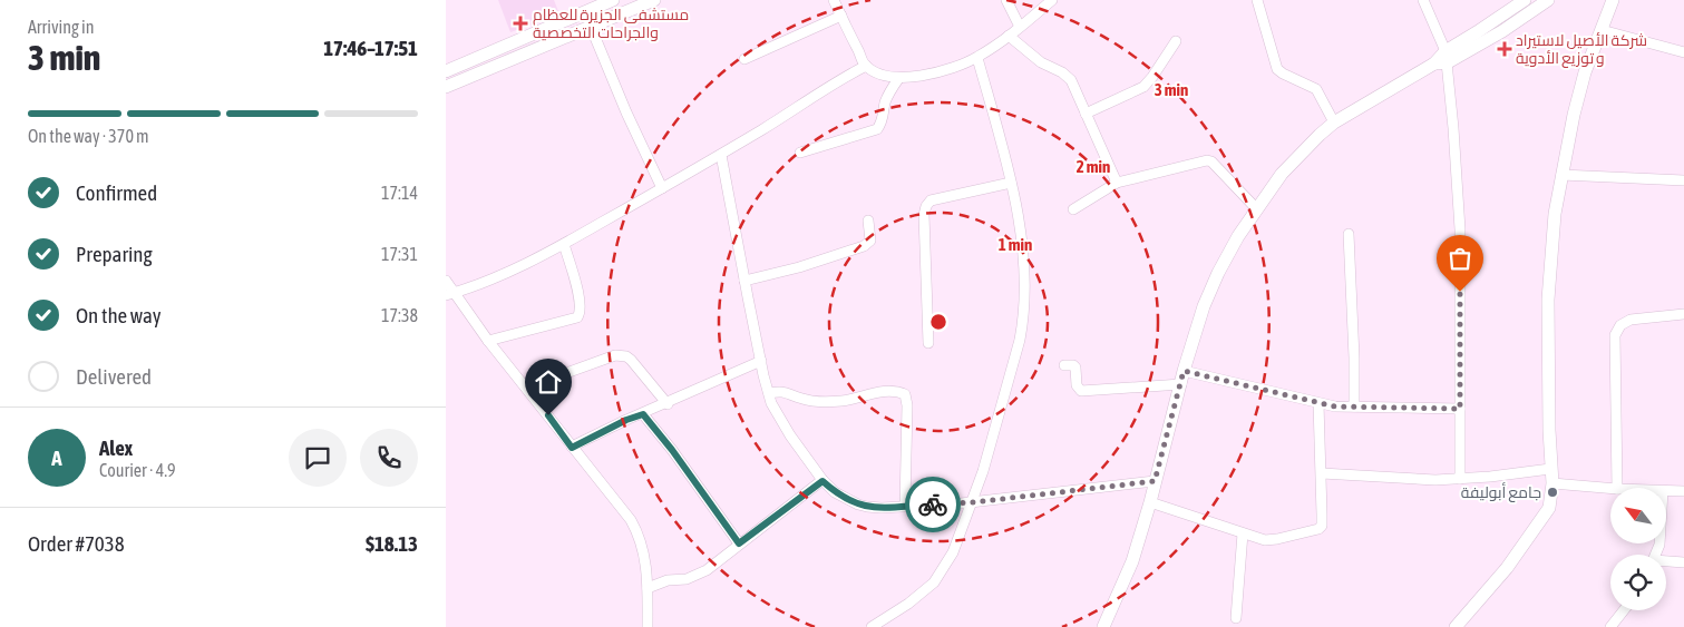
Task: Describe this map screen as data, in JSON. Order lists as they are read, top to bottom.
{
  "places": {
    "health": ["مستشفى الجزيرة للعظام والجراحات التخصصية", "شركة الأصيل لاستيراد و توزيع الأدوية"],
    "other": ["جامع أبوليفة"]
  },
  "north": "top left",
  "page": {
    "heading": ["3 min", "Arriving in", "17:46–17:51"],
    "panel": [
      "Alex",
      "Courier · 4.9",
      "Order #7038",
      "$18.13"
    ],
    "bar": "On the way · 370 m",
    "list": [
      ["Confirmed", "17:14"],
      ["Preparing", "17:31"],
      ["On the way", "17:38"],
      "Delivered"
    ],
    "round": "A"
  },
  "rings": ["3 min", "2 min", "1 min"]
}
